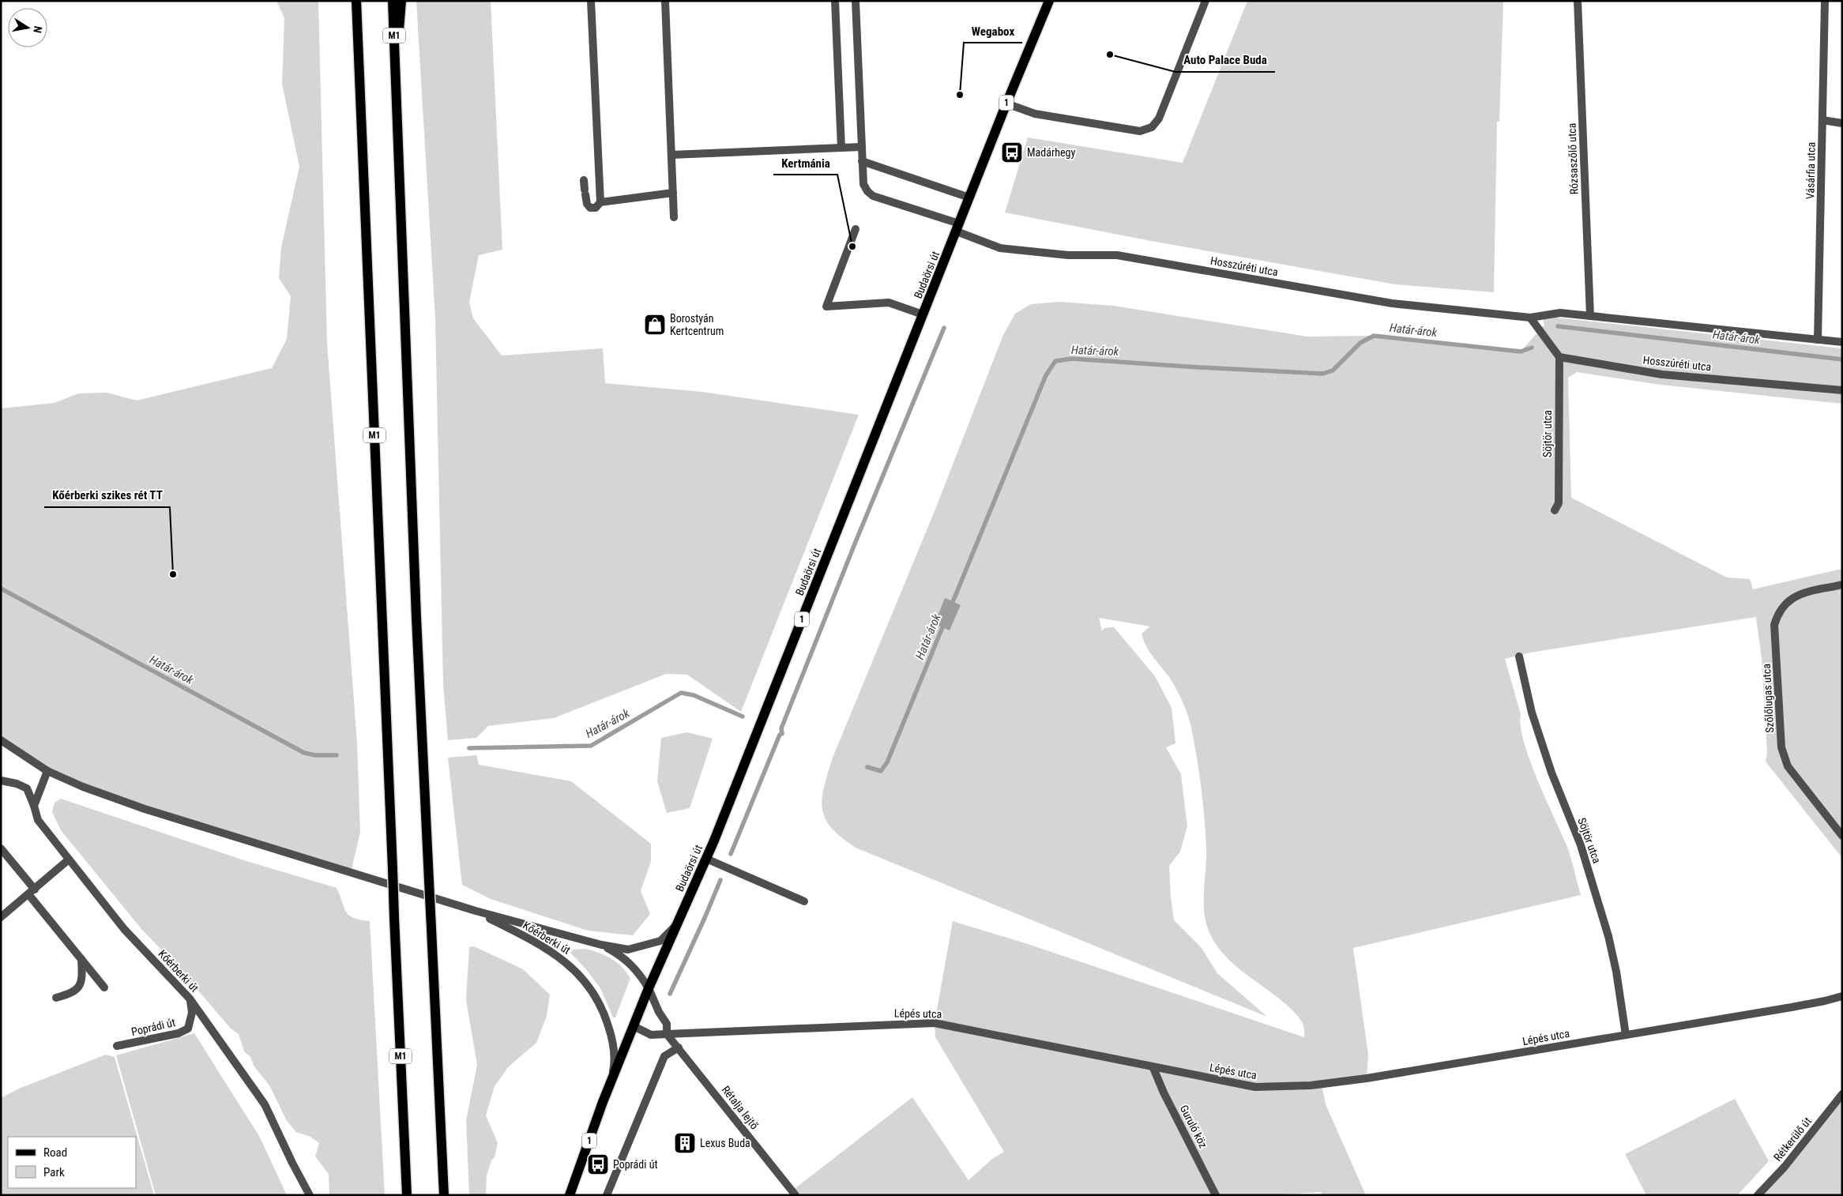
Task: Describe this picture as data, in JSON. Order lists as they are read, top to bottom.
{
  "streets": {
    "main road": ["M1", "1", "Budaörsi út"],
    "street": [
      "Rózsaszőlő utca",
      "Vásárfia utca",
      "Hosszúréti utca",
      "Söjtör utca",
      "Szőlőlugas utca",
      "Kőérberki út",
      "Lépés utca",
      "Poprádi út",
      "Rétalja lejtő",
      "Guruló köz",
      "Rétkerülő út"
    ]
  },
  "crossings": [
    ["Rózsaszőlő utca", "Hosszúréti utca"],
    ["Vásárfia utca", "Hosszúréti utca"],
    ["Hosszúréti utca", "Budaörsi út"],
    ["Hosszúréti utca", "Söjtör utca"],
    ["Budaörsi út", "Kőérberki út"],
    ["Budaörsi út", "Lépés utca"],
    ["Söjtör utca", "Lépés utca"],
    ["Kőérberki út", "Lépés utca"],
    ["Kőérberki út", "Poprádi út"],
    ["Kőérberki út", "Rétalja lejtő"],
    ["Lépés utca", "Rétalja lejtő"],
    ["Lépés utca", "Guruló köz"]
  ],
  "water": ["Határ-árok"],
  "places": {
    "other": [
      "Auto Palace Buda",
      "Wegabox",
      "Kertmánia",
      "Kőérberki szikes rét TT"
    ],
    "bus stop": ["Madárhegy", "Poprádi út"],
    "shop": ["Borostyán Kertcentrum"],
    "building": ["Lexus Buda"]
  },
  "legend": ["Road", "Park"],
  "north": "right"
}
